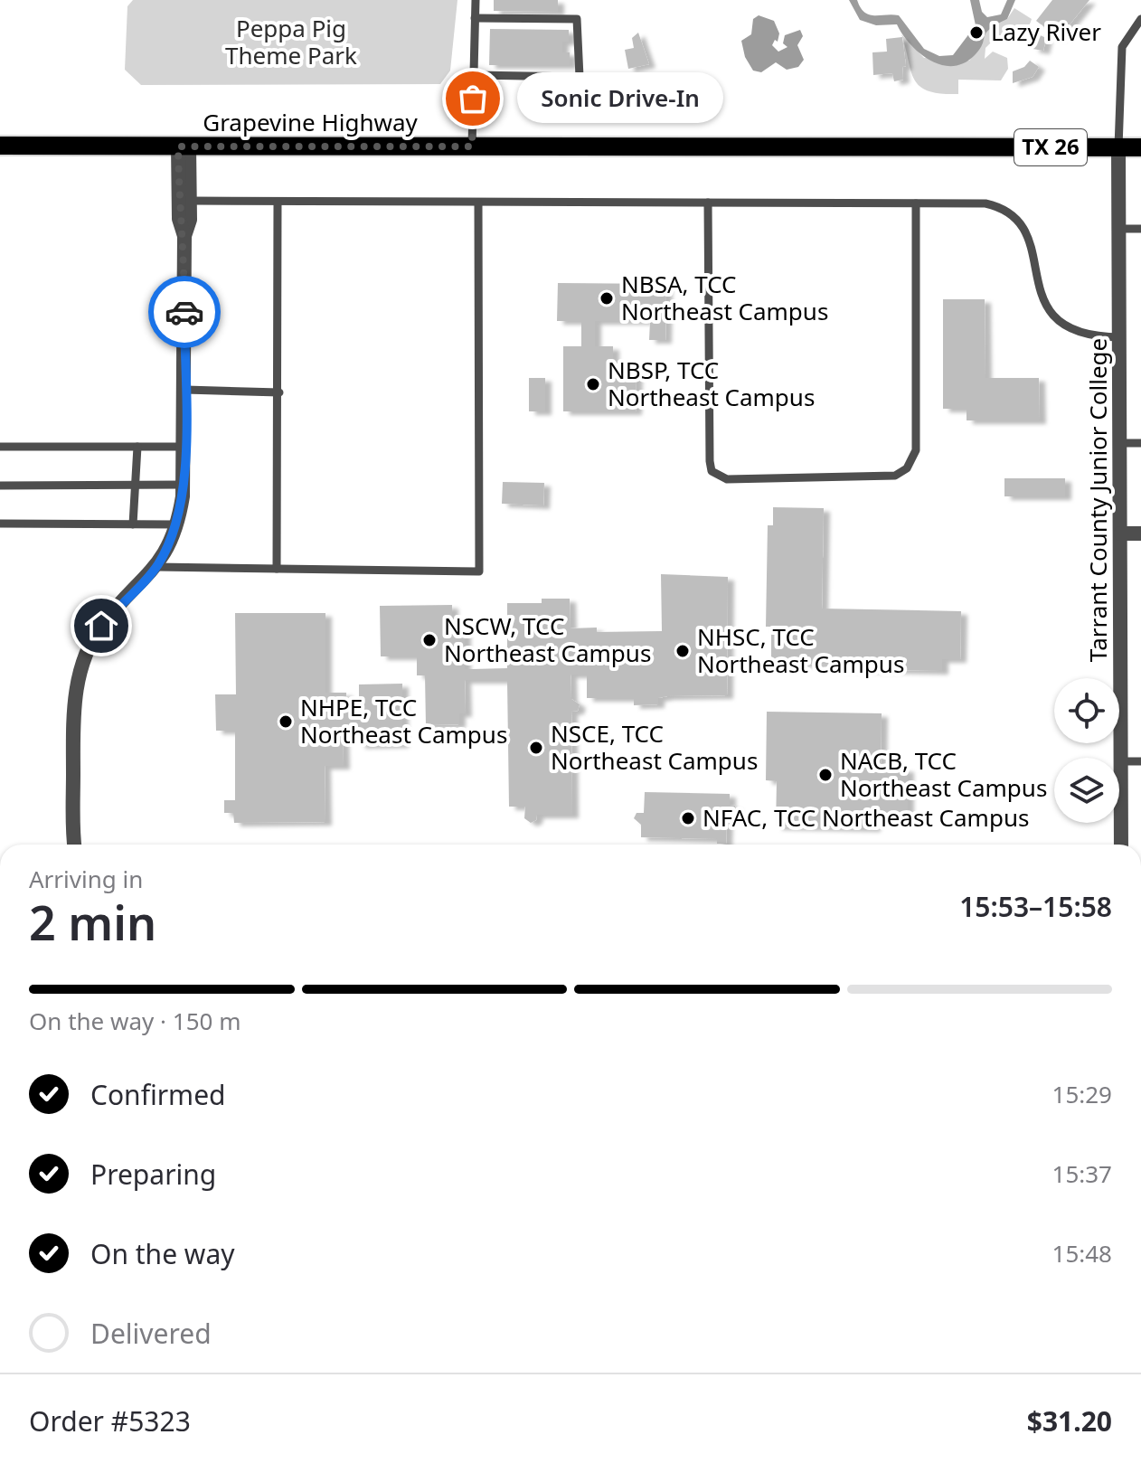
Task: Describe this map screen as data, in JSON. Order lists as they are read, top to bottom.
{
  "streets": {
    "main road": ["Grapevine Highway", "TX 26"],
    "street": ["Tarrant County Junior College"]
  },
  "crossings": [
    ["Grapevine Highway", "Tarrant County Junior College"]
  ],
  "parks": ["Peppa Pig Theme Park"],
  "places": [
    "Lazy River",
    "Sonic Drive-In",
    "NBSA, TCC Northeast Campus",
    "NBSP, TCC Northeast Campus",
    "NSCW, TCC Northeast Campus",
    "NHSC, TCC Northeast Campus",
    "NHPE, TCC Northeast Campus",
    "NSCE, TCC Northeast Campus",
    "NACB, TCC Northeast Campus",
    "NFAC, TCC Northeast Campus"
  ],
  "page": {
    "bubble": "Sonic Drive-In",
    "heading": ["2 min", "Arriving in", "15:53–15:58"],
    "panel": ["Order #5323", "$31.20"],
    "bar": "On the way · 150 m",
    "list": [
      ["Confirmed", "15:29"],
      ["Preparing", "15:37"],
      ["On the way", "15:48"],
      "Delivered"
    ]
  }
}
